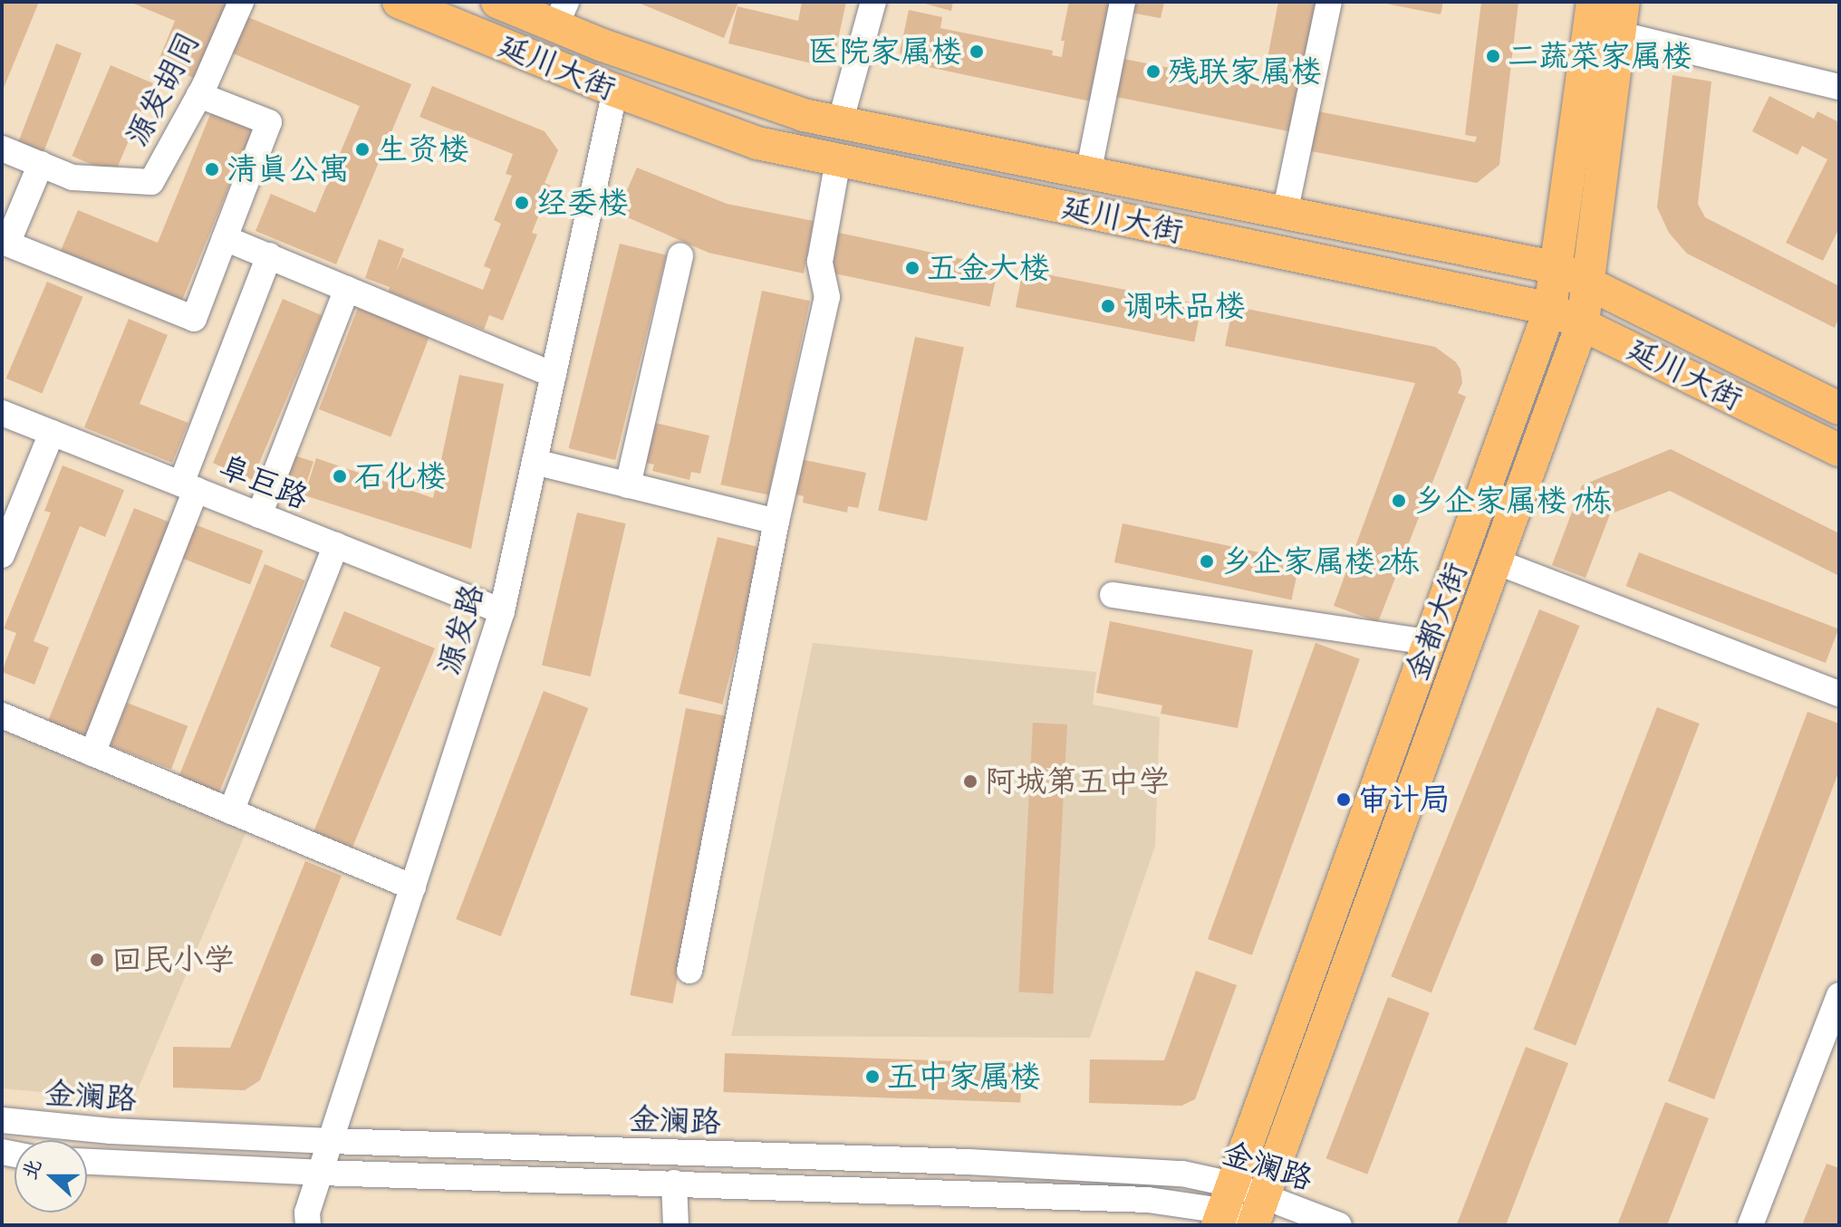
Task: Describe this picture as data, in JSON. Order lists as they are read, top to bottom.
{
  "streets": {
    "main road": ["延川大街", "金都大街"],
    "street": [
      "源发胡同",
      "阜巨路",
      "源发路",
      "金澜路"
    ]
  },
  "crossings": [
    ["延川大街", "金都大街"],
    ["延川大街", "源发路"],
    ["阜巨路", "源发路"],
    ["金都大街", "金澜路"],
    ["源发路", "金澜路"]
  ],
  "places": [
    "医院家属楼",
    "二蔬菜家属楼",
    "残联家属楼",
    "生资楼",
    "清真公寓",
    "经委楼",
    "五金大楼",
    "调味品楼",
    "石化楼",
    "乡企家属楼1栋",
    "乡企家属楼2栋",
    "阿城第五中学",
    "审计局",
    "回民小学",
    "五中家属楼"
  ],
  "north": "left"
}
